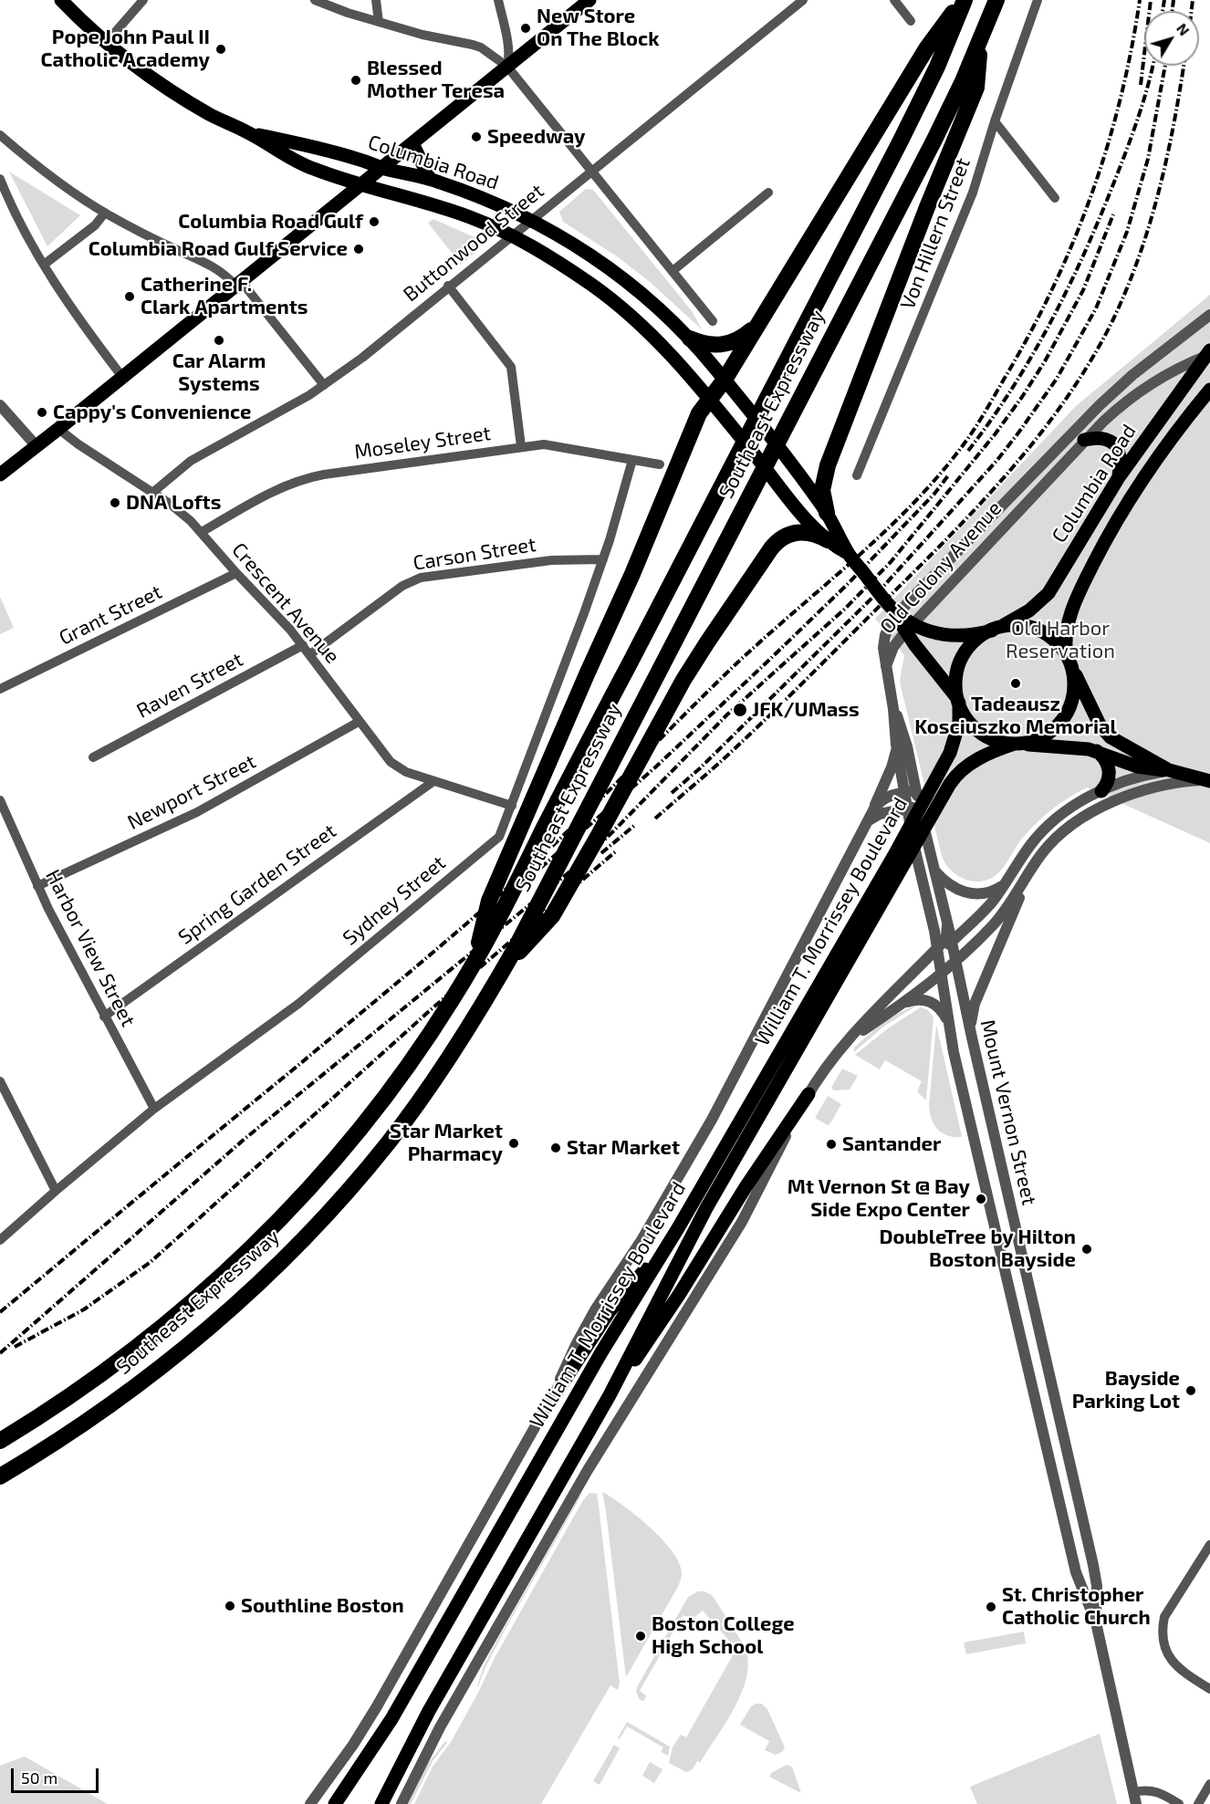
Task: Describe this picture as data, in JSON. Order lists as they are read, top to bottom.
{
  "streets": {
    "highway": ["Southeast Expressway"],
    "main road": ["Columbia Road", "William T. Morrissey Boulevard"],
    "street": [
      "Von Hillern Street",
      "Buttonwood Street",
      "Moseley Street",
      "Carson Street",
      "Old Colony Avenue",
      "Crescent Avenue",
      "Grant Street",
      "Raven Street",
      "Newport Street",
      "Spring Garden Street",
      "Sydney Street",
      "Harbor View Street",
      "Mount Vernon Street"
    ]
  },
  "crossings": [
    ["Columbia Road", "Buttonwood Street"],
    ["Columbia Road", "Old Colony Avenue"],
    ["Columbia Road", "William T. Morrissey Boulevard"],
    ["Buttonwood Street", "Crescent Avenue"],
    ["Moseley Street", "Crescent Avenue"],
    ["Moseley Street", "Sydney Street"],
    ["Carson Street", "Crescent Avenue"],
    ["Carson Street", "Sydney Street"],
    ["Old Colony Avenue", "Mount Vernon Street"],
    ["Crescent Avenue", "Grant Street"],
    ["Crescent Avenue", "Raven Street"],
    ["Crescent Avenue", "Newport Street"],
    ["Crescent Avenue", "Spring Garden Street"],
    ["Crescent Avenue", "Sydney Street"],
    ["Newport Street", "Harbor View Street"],
    ["Spring Garden Street", "Harbor View Street"],
    ["Sydney Street", "Harbor View Street"],
    ["William T. Morrissey Boulevard", "Mount Vernon Street"]
  ],
  "parks": ["Old Harbor Reservation"],
  "places": [
    "New Store On The Block",
    "Pope John Paul II Catholic Academy",
    "Blessed Mother Teresa",
    "Speedway",
    "Columbia Road Gulf",
    "Columbia Road Gulf Service",
    "Catherine F. Clark Apartments",
    "Car Alarm Systems",
    "Cappy's Convenience",
    "DNA Lofts",
    "Tadeausz Kosciuszko Memorial",
    "JFK/UMass",
    "Star Market Pharmacy",
    "Santander",
    "Star Market",
    "Mt Vernon St @ Bay Side Expo Center",
    "DoubleTree by Hilton Boston Bayside",
    "Bayside Parking Lot",
    "Southline Boston",
    "St. Christopher Catholic Church",
    "Boston College High School"
  ],
  "scale_bar": "50 m",
  "north": "top right"
}
